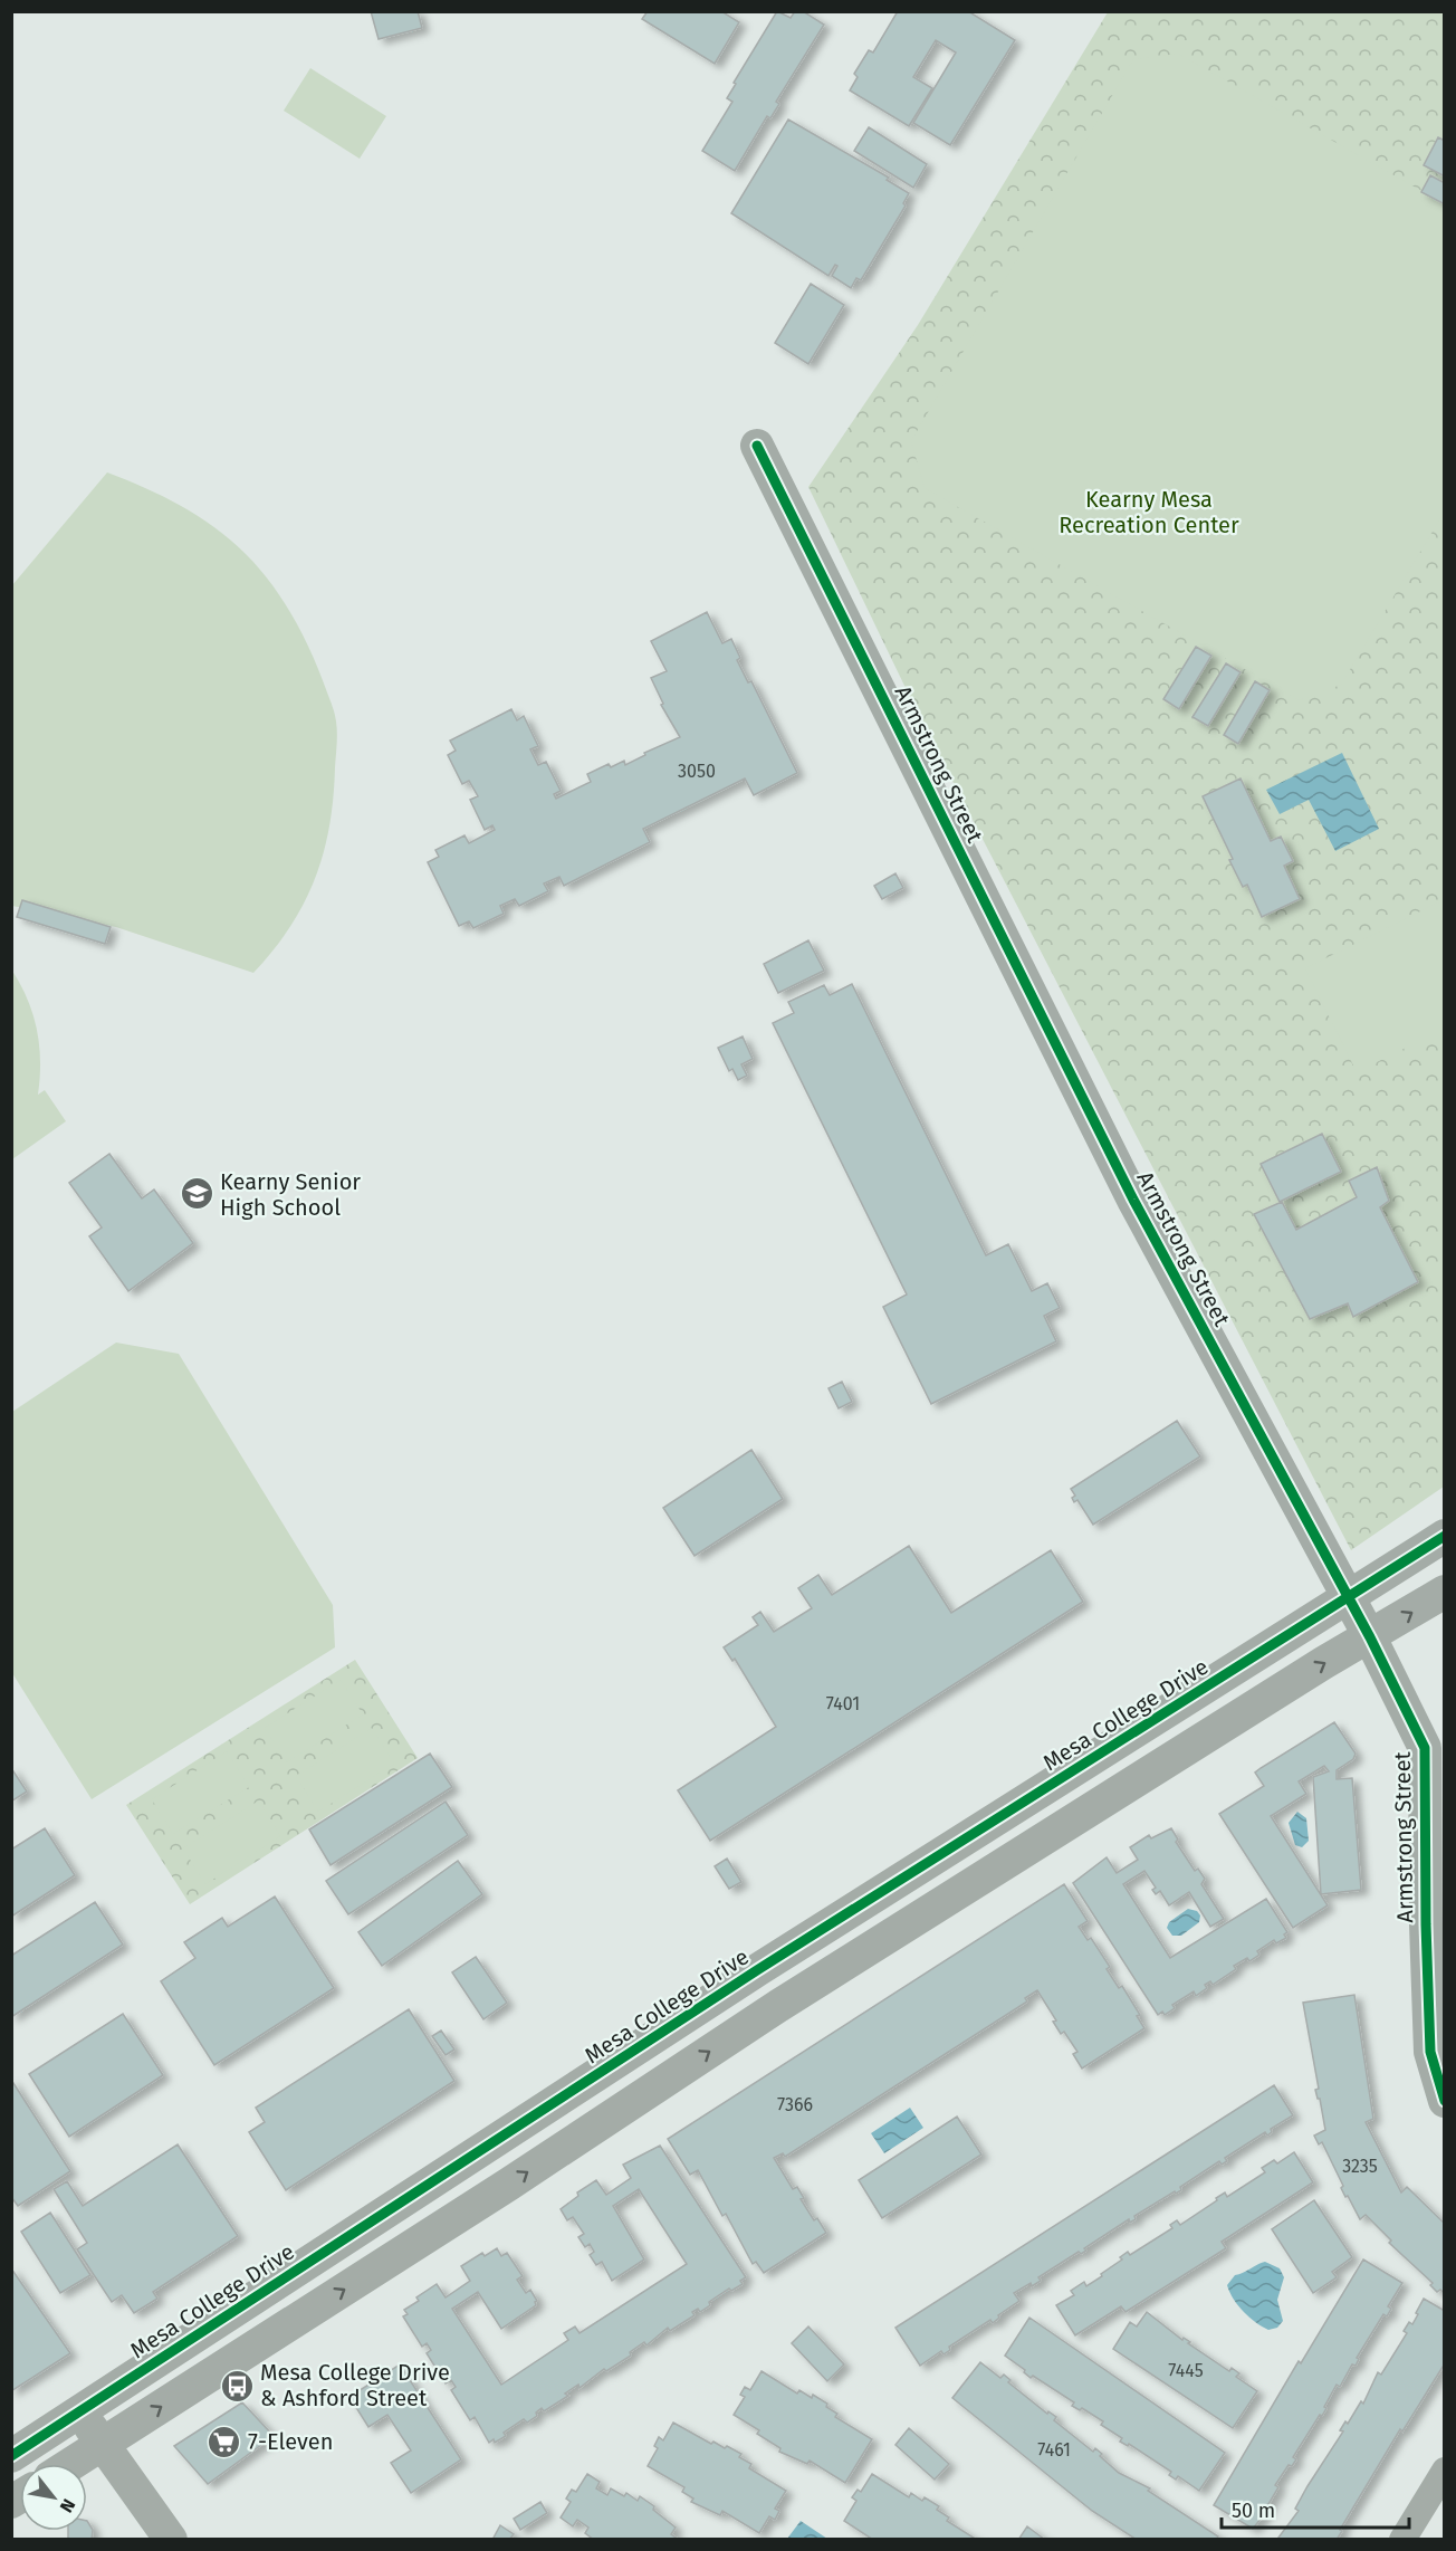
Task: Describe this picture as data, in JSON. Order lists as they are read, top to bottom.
{
  "streets": {
    "street": ["Armstrong Street", "Mesa College Drive"]
  },
  "crossings": [
    ["Armstrong Street", "Mesa College Drive"]
  ],
  "parks": ["Kearny Mesa Recreation Center"],
  "places": {
    "school or university": ["Kearny Senior High School"],
    "bus stop": ["Mesa College Drive & Ashford Street"],
    "supermarket": ["7-Eleven"]
  },
  "house_numbers": [
    "3050",
    "7401",
    "7366",
    "3235",
    "7445",
    "7461"
  ],
  "scale_bar": "50 m",
  "north": "bottom right"
}
